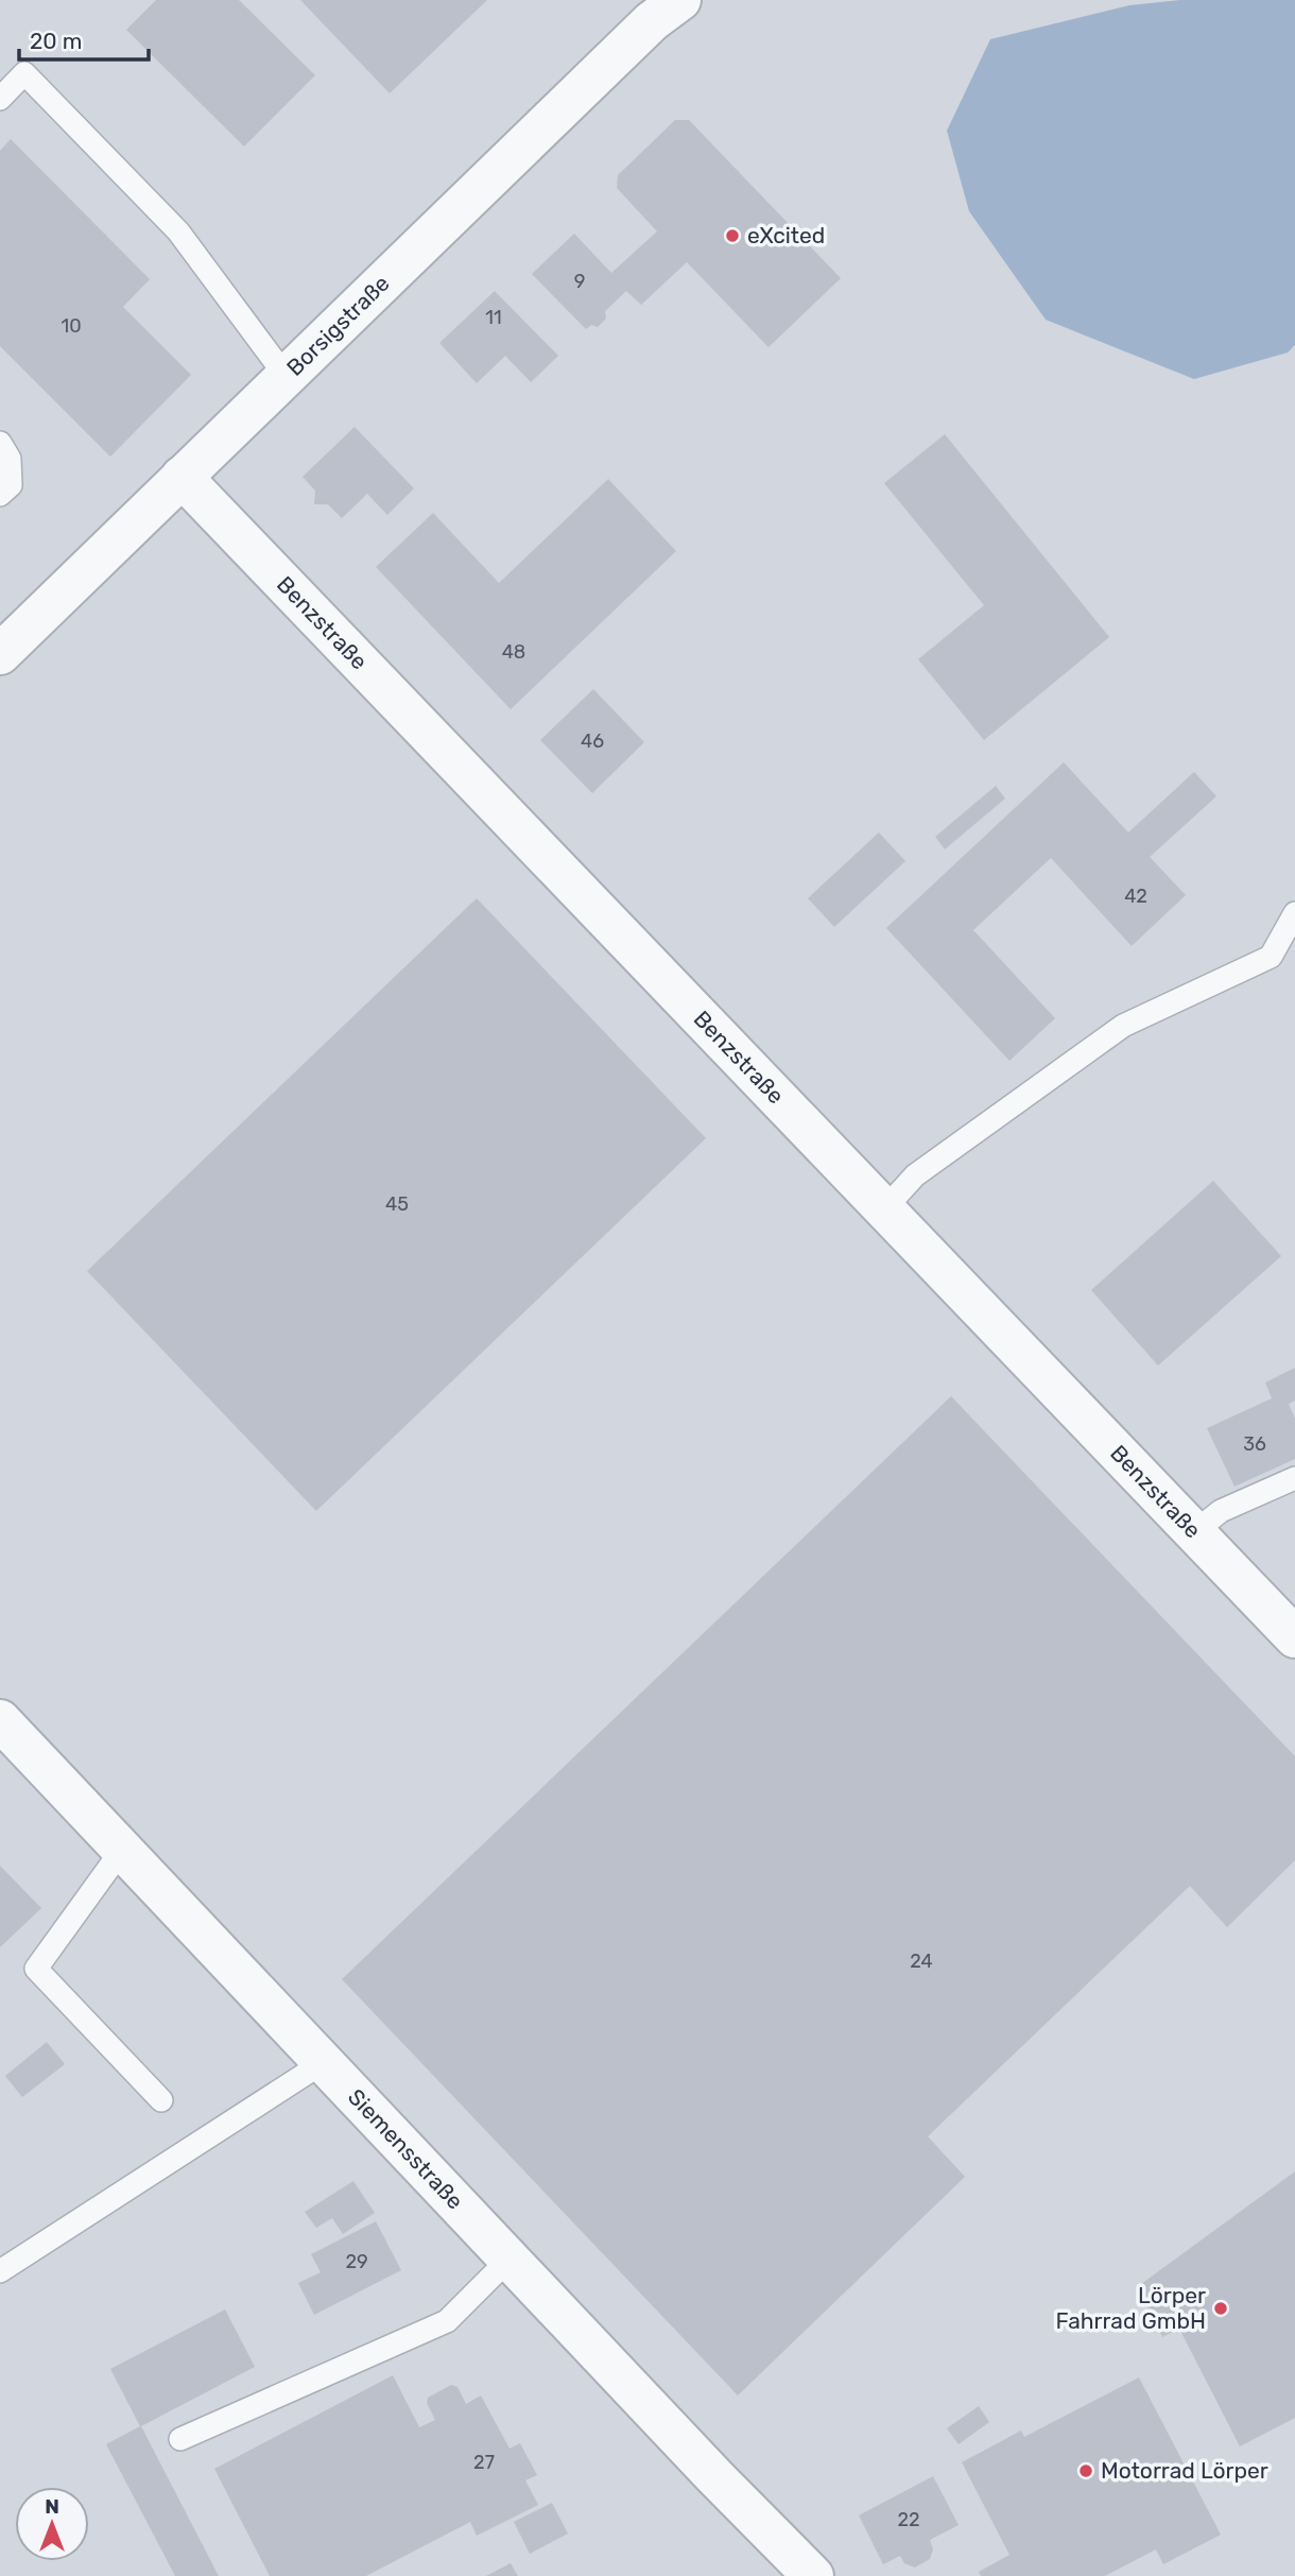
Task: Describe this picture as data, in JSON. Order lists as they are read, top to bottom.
{
  "streets": {
    "street": ["Borsigstraße", "Benzstraße", "Siemensstraße"]
  },
  "crossings": [
    ["Borsigstraße", "Benzstraße"]
  ],
  "places": ["eXcited", "Lörper Fahrrad GmbH", "Motorrad Lörper"],
  "house_numbers": [
    "9",
    "11",
    "10",
    "48",
    "46",
    "42",
    "45",
    "36",
    "24",
    "29",
    "27",
    "22"
  ],
  "scale_bar": "20 m",
  "north": "top"
}
